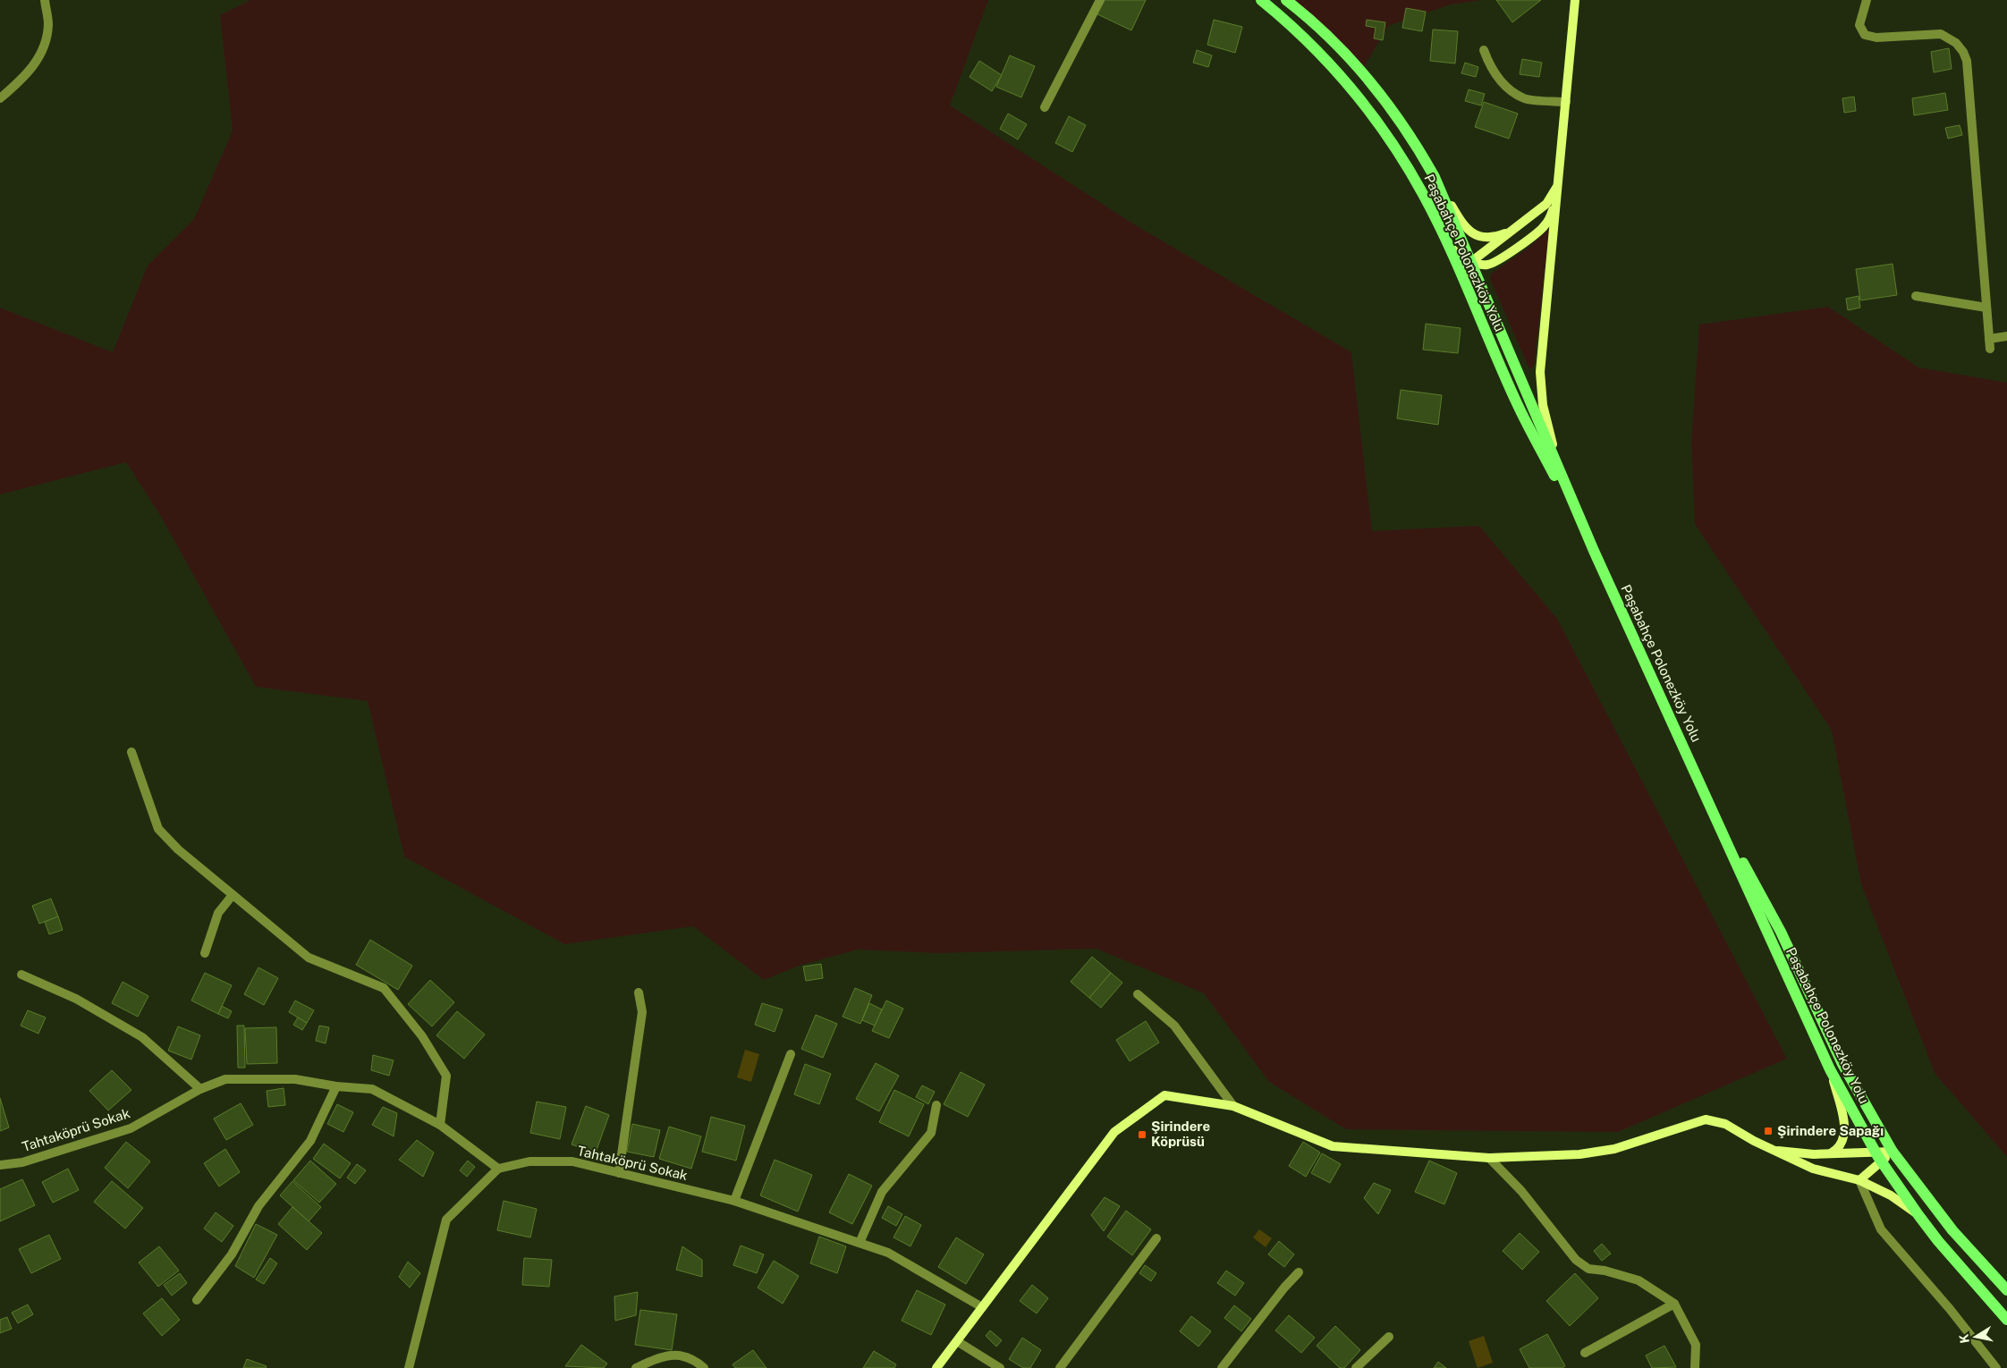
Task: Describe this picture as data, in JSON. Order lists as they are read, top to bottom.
{
  "streets": {
    "main road": ["Paşabahçe Polonezköy Yolu"],
    "street": ["Tahtaköprü Sokak"]
  },
  "places": {
    "transit": ["Şirindere Sapağı", "Şirindere Köprüsü"]
  },
  "north": "left"
}
